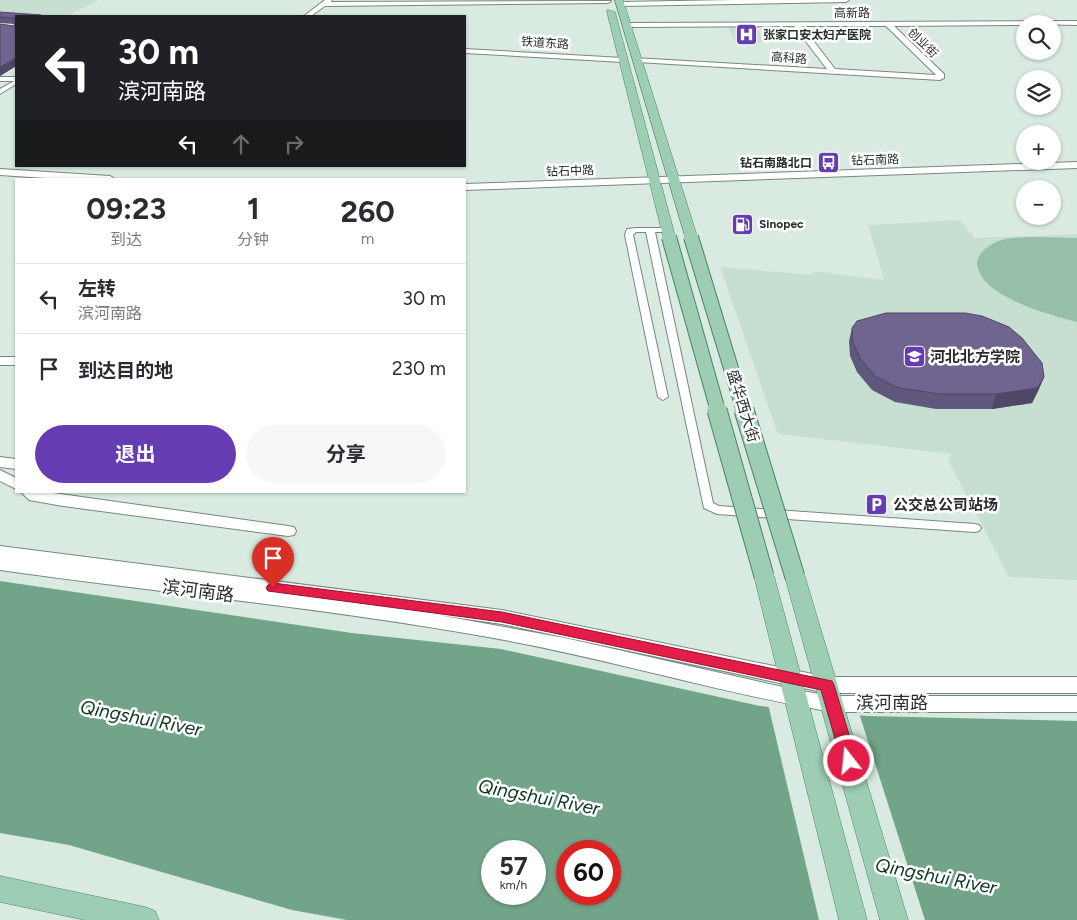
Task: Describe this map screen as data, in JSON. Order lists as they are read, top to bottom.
{
  "streets": {
    "main road": [
      "高新路",
      "创业街",
      "高科路",
      "钻石南路",
      "钻石中路",
      "盛华西大街",
      "滨河南路"
    ],
    "street": ["铁道东路"]
  },
  "crossings": [
    ["高新路", "创业街"],
    ["创业街", "高科路"],
    ["钻石南路", "钻石中路"],
    ["钻石南路", "盛华西大街"],
    ["钻石中路", "盛华西大街"],
    ["盛华西大街", "滨河南路"]
  ],
  "water": ["Qingshui River"],
  "places": {
    "hospital": ["张家口安太妇产医院"],
    "bus stop": ["钻石南路北口"],
    "fuel station": ["Sinopec"],
    "school or university": ["河北北方学院"],
    "parking": ["公交总公司站场"]
  },
  "page": {
    "map_buttons": ["+", "−"],
    "turn": ["30 m", "滨河南路"],
    "eta": [
      "09:23",
      "到达",
      "1",
      "分钟",
      "260",
      "m"
    ],
    "list": [
      {
        "name": "左转",
        "note": "滨河南路",
        "value": "30 m"
      },
      {
        "name": "到达目的地",
        "value": "230 m"
      }
    ],
    "buttons": ["退出", "分享"],
    "speed": "57 km/h",
    "limit": "60"
  }
}
